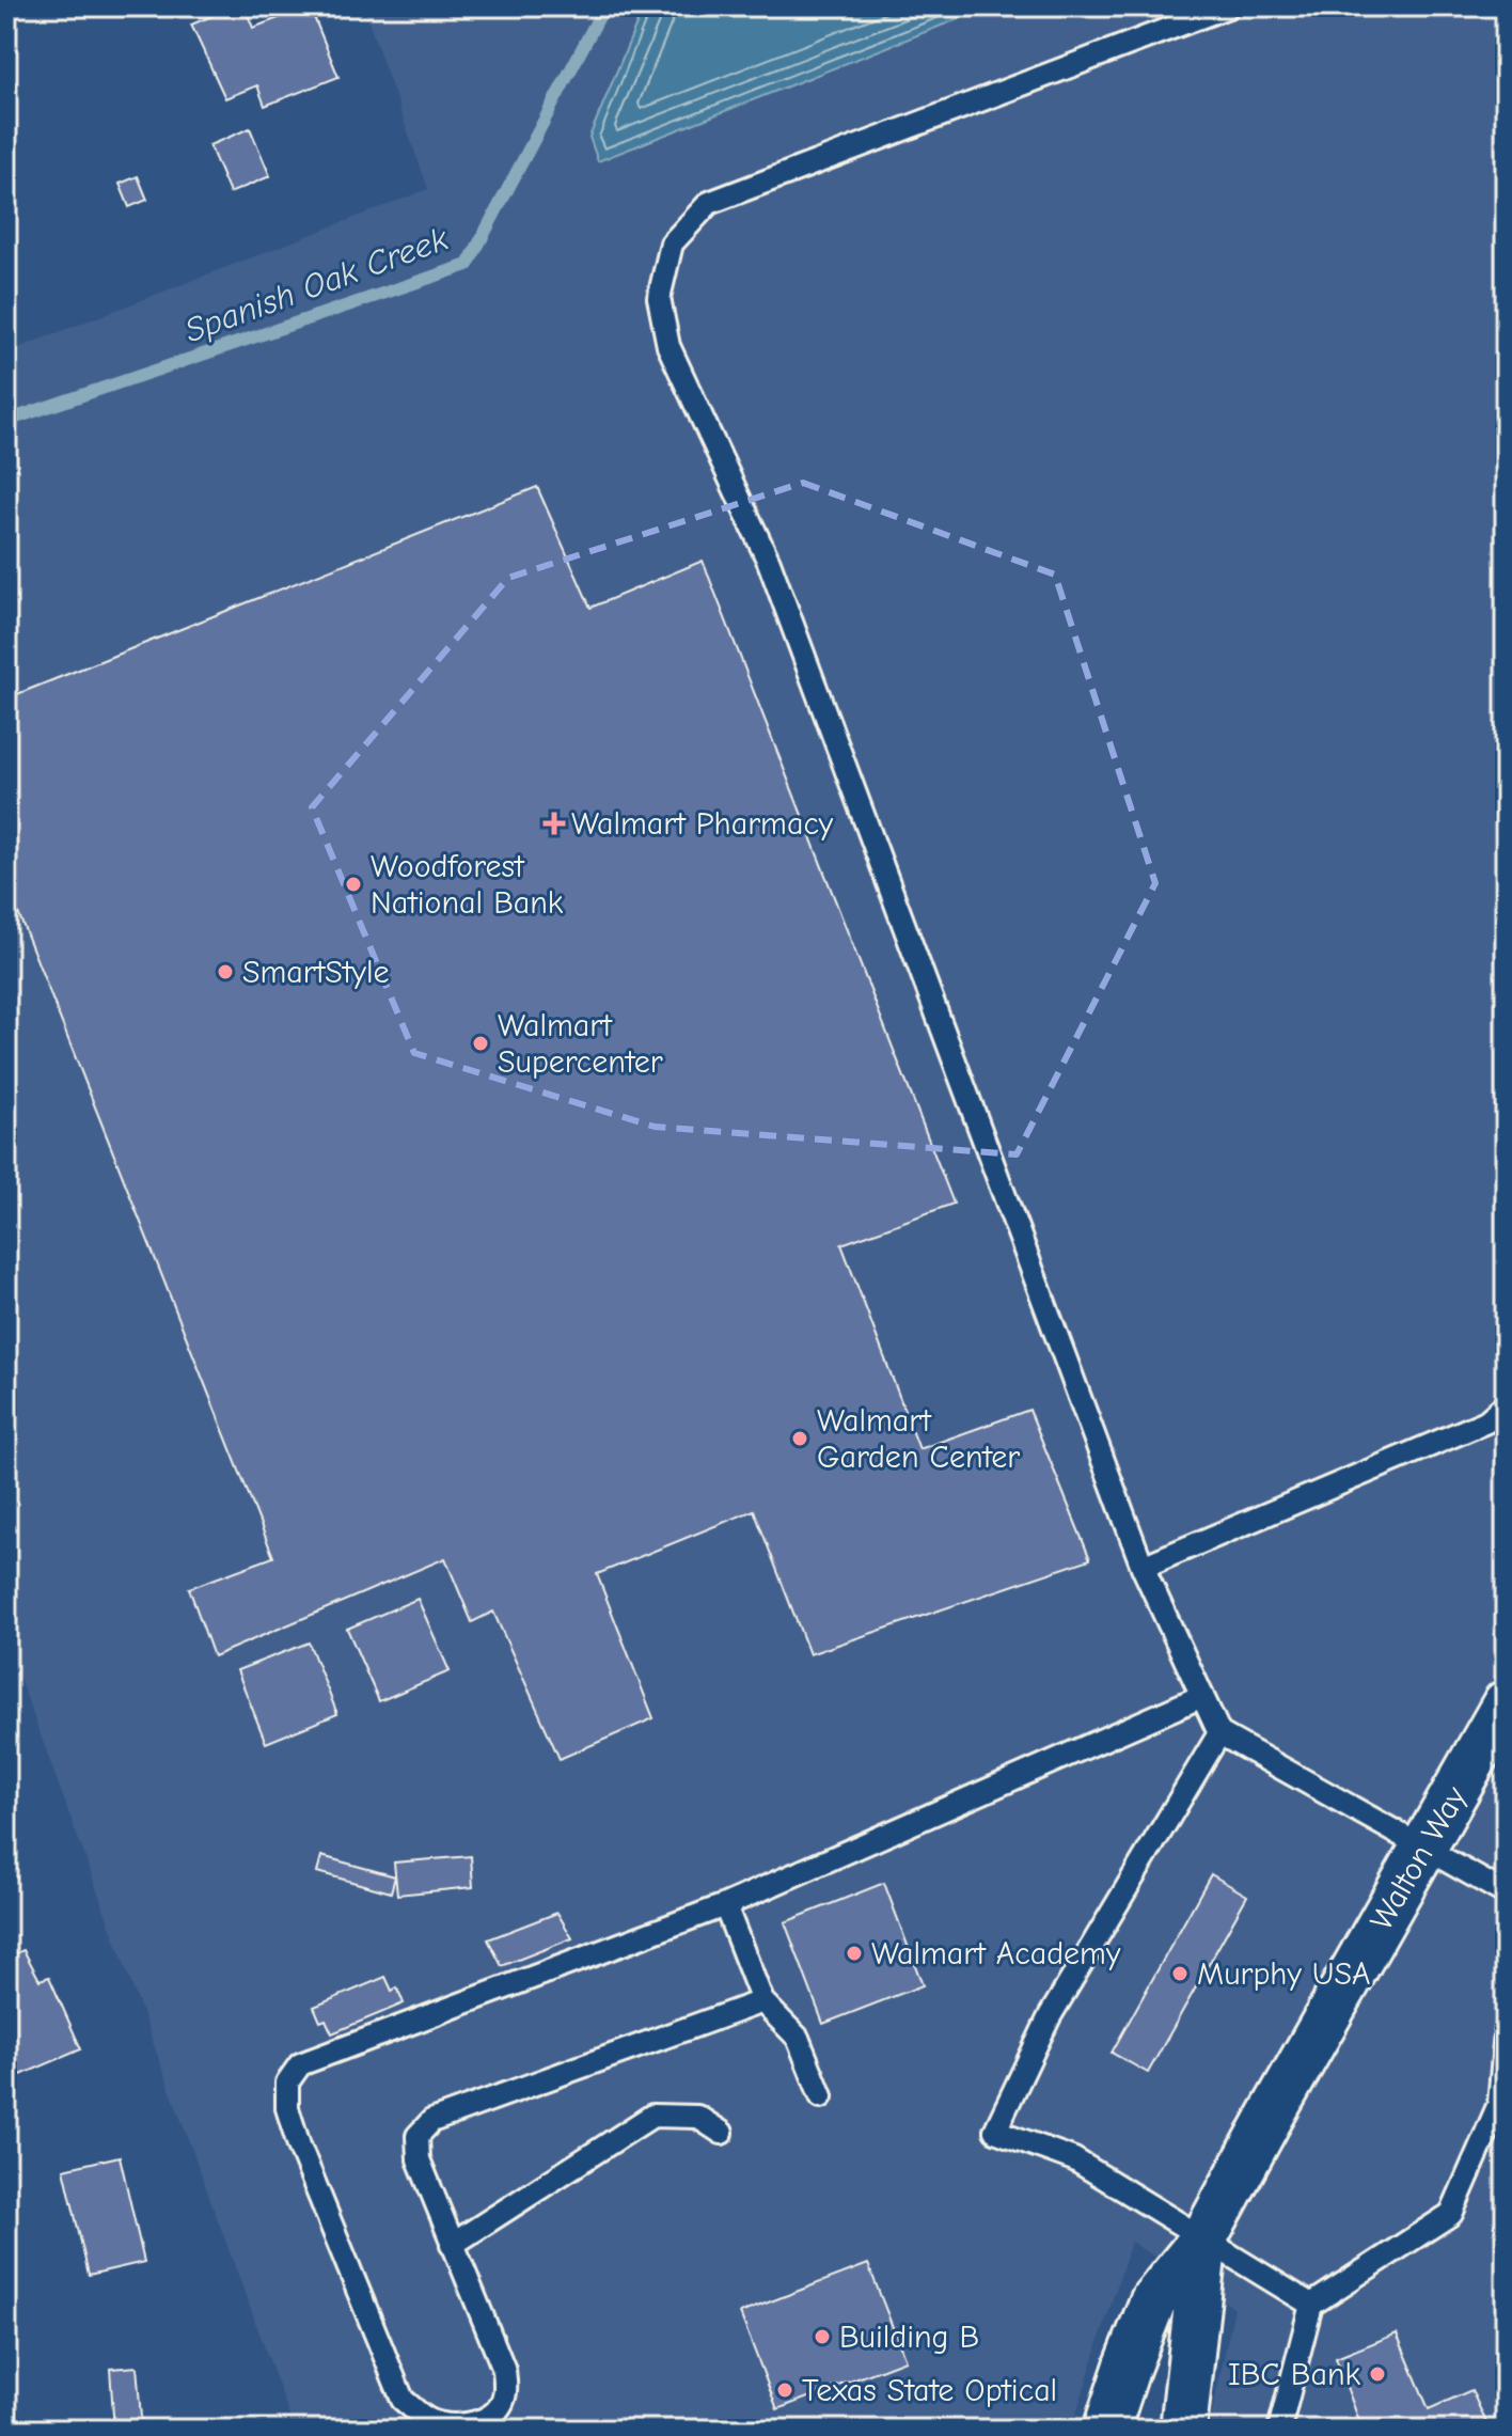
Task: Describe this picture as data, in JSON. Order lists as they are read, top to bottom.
{
  "streets": {
    "street": ["Walton Way"]
  },
  "water": ["Spanish Oak Creek"],
  "places": {
    "health": ["Walmart Pharmacy"],
    "other": [
      "Woodforest National Bank",
      "SmartStyle",
      "Walmart Supercenter",
      "Walmart Garden Center",
      "Walmart Academy",
      "Murphy USA",
      "Building B",
      "IBC Bank",
      "Texas State Optical"
    ]
  }
}
